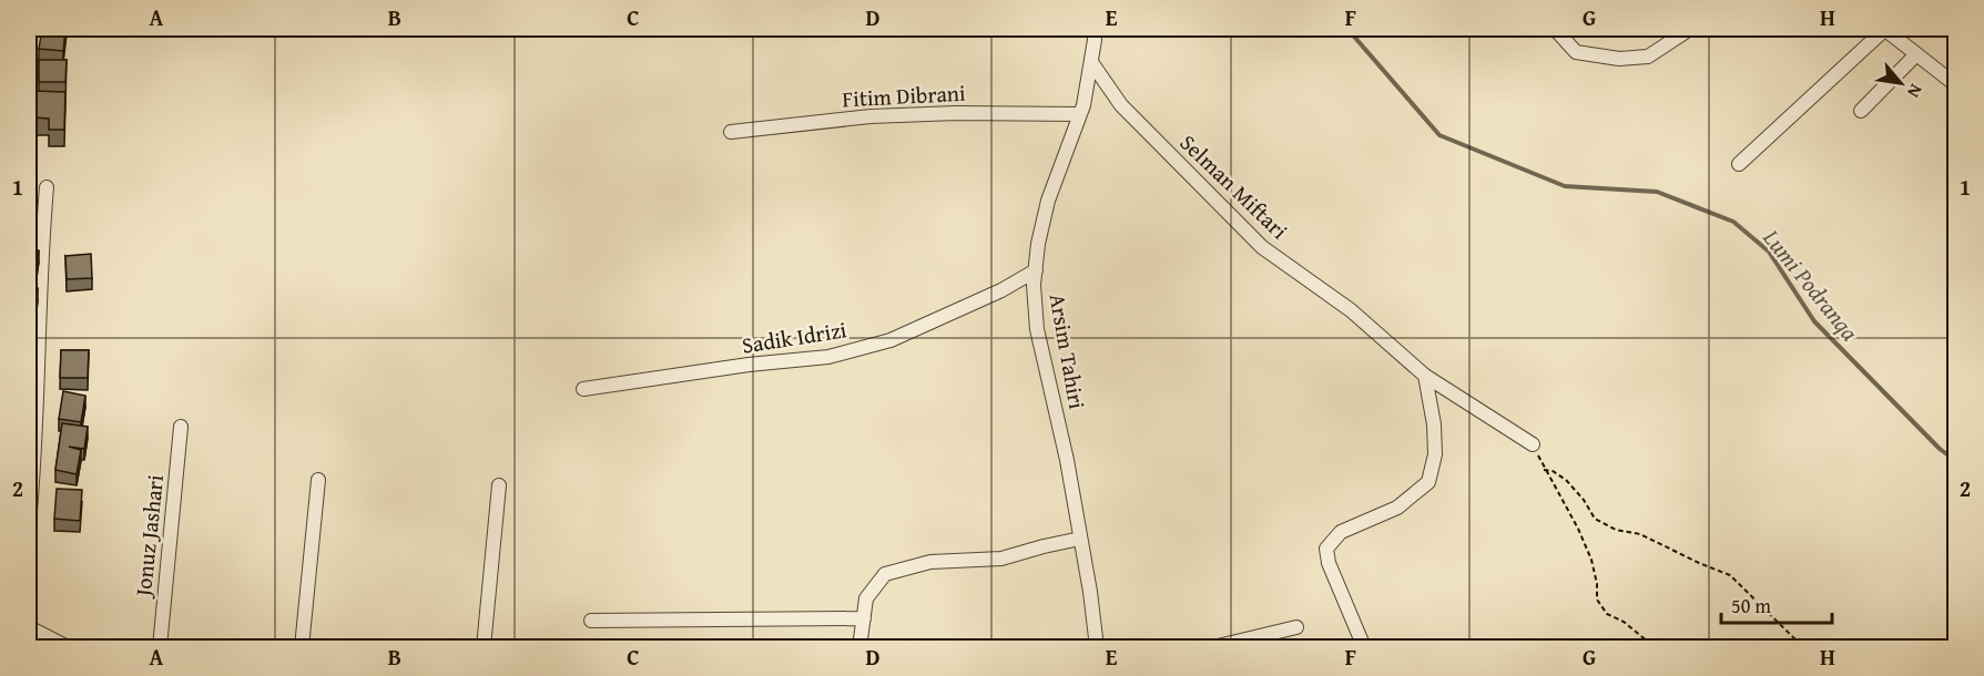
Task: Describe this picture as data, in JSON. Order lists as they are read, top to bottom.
{
  "streets": {
    "street": [
      "Fitim Dibrani",
      "Selman Miftari",
      "Sadik Idrizi",
      "Arsim Tahiri",
      "Jonuz Jashari"
    ]
  },
  "crossings": [
    ["Fitim Dibrani", "Arsim Tahiri"],
    ["Selman Miftari", "Arsim Tahiri"],
    ["Sadik Idrizi", "Arsim Tahiri"]
  ],
  "water": ["Lumi Podranqa"],
  "scale_bar": "50 m",
  "north": "bottom right",
  "grid": {
    "columns": [
      "A",
      "B",
      "C",
      "D",
      "E",
      "F",
      "G",
      "H"
    ],
    "rows": ["1", "2"]
  }
}
